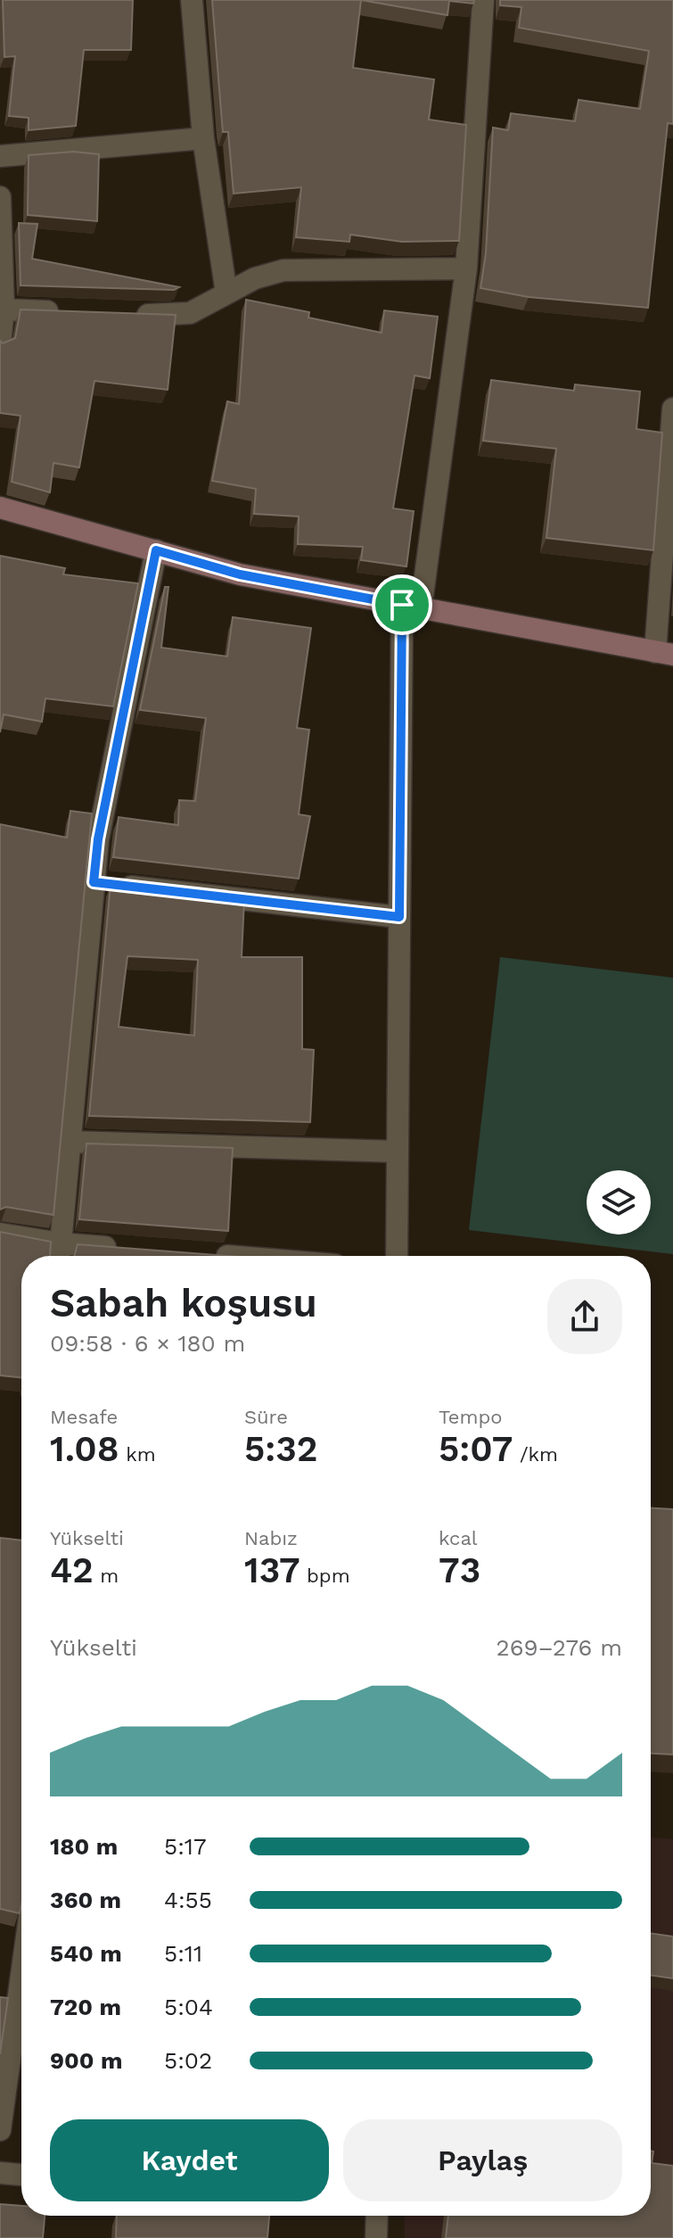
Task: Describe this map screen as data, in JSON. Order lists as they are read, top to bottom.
{
  "page": {
    "heading": ["Sabah koşusu", "09:58 · 6 × 180 m"],
    "stats": [
      ["Mesafe", "1.08 km"],
      ["Süre", "5:32"],
      ["Tempo", "5:07 /km"],
      ["Yükselti", "42 m"],
      ["Nabız", "137 bpm"],
      ["kcal", "73"]
    ],
    "chart": ["Yükselti", "269–276 m"],
    "list": [
      {
        "name": "180 m",
        "note": "5:17"
      },
      {
        "name": "360 m",
        "note": "4:55"
      },
      {
        "name": "540 m",
        "note": "5:11"
      },
      {
        "name": "720 m",
        "note": "5:04"
      },
      {
        "name": "900 m",
        "note": "5:02"
      }
    ],
    "buttons": ["Kaydet", "Paylaş"]
  }
}
